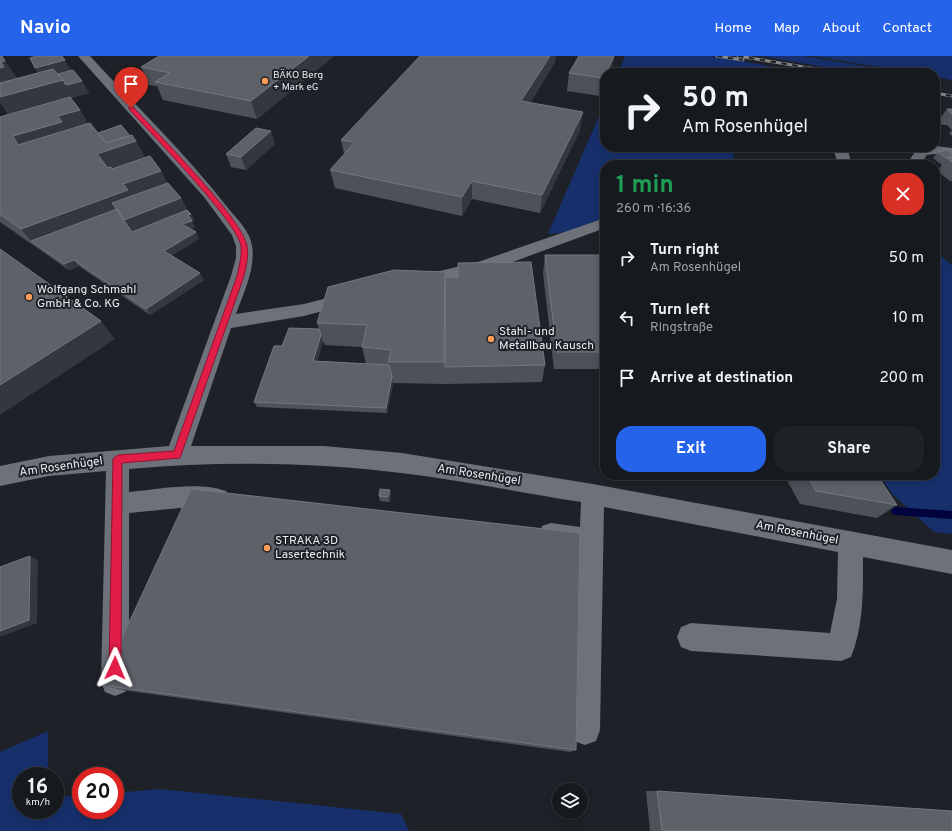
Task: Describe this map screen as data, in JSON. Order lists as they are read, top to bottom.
{
  "streets": {
    "street": ["Am Rosenhügel"]
  },
  "places": [
    "BÄKO Berg + Mark eG",
    "Wolfgang Schmahl GmbH & Co. KG",
    "Stahl- und Metallbau Kausch",
    "STRAKA 3D Lasertechnik"
  ],
  "page": {
    "header": "Navio",
    "nav": [
      "Home",
      "Map",
      "About",
      "Contact"
    ],
    "turn": ["50 m", "Am Rosenhügel"],
    "heading": ["1 min", "260 m · 16:36"],
    "list": [
      {
        "name": "Turn right",
        "note": "Am Rosenhügel",
        "value": "50 m"
      },
      {
        "name": "Turn left",
        "note": "Ringstraße",
        "value": "10 m"
      },
      {
        "name": "Arrive at destination",
        "value": "200 m"
      }
    ],
    "buttons": ["Exit", "Share"],
    "speed": "16 km/h",
    "limit": "20"
  }
}
